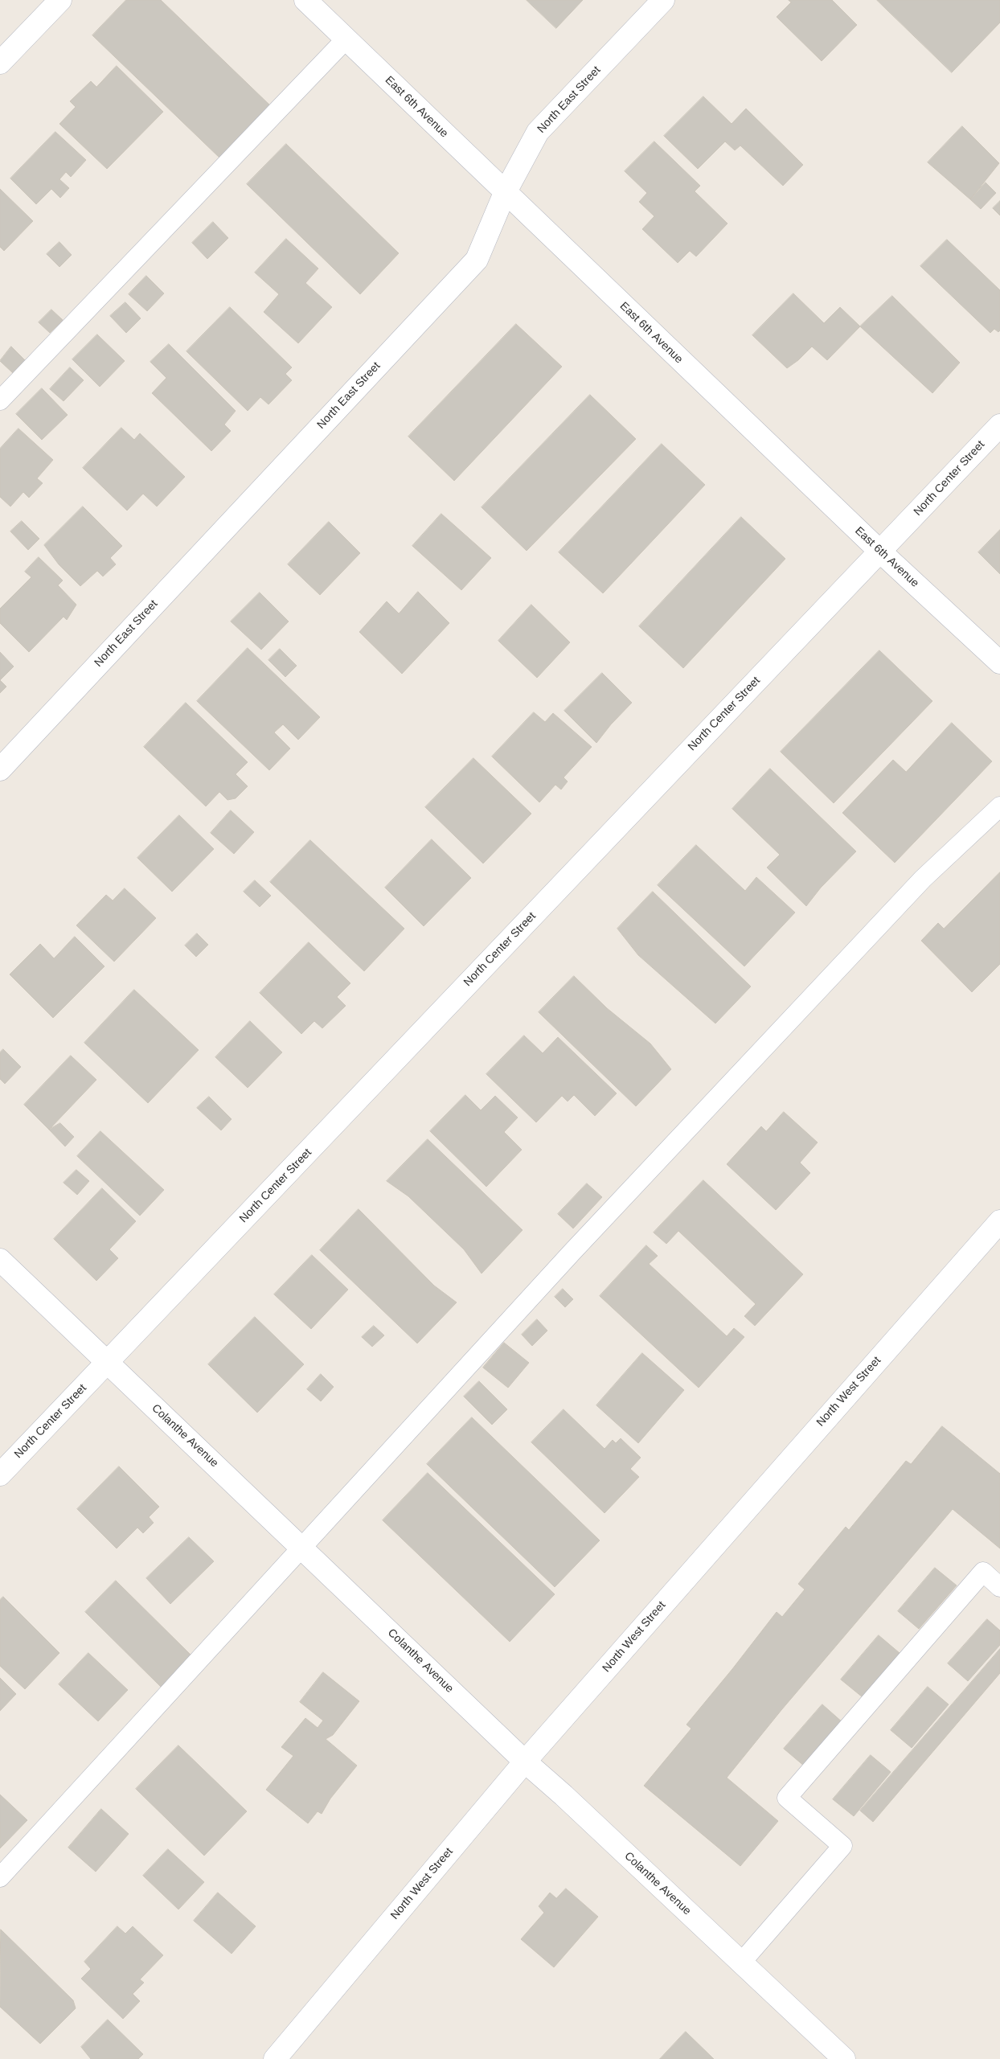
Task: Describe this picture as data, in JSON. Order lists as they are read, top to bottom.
{
  "streets": {
    "street": [
      "North East Street",
      "East 6th Avenue",
      "North Center Street",
      "North West Street",
      "Colanthe Avenue"
    ]
  },
  "crossings": [
    ["North East Street", "East 6th Avenue"],
    ["East 6th Avenue", "North Center Street"],
    ["North Center Street", "Colanthe Avenue"],
    ["North West Street", "Colanthe Avenue"]
  ]
}
